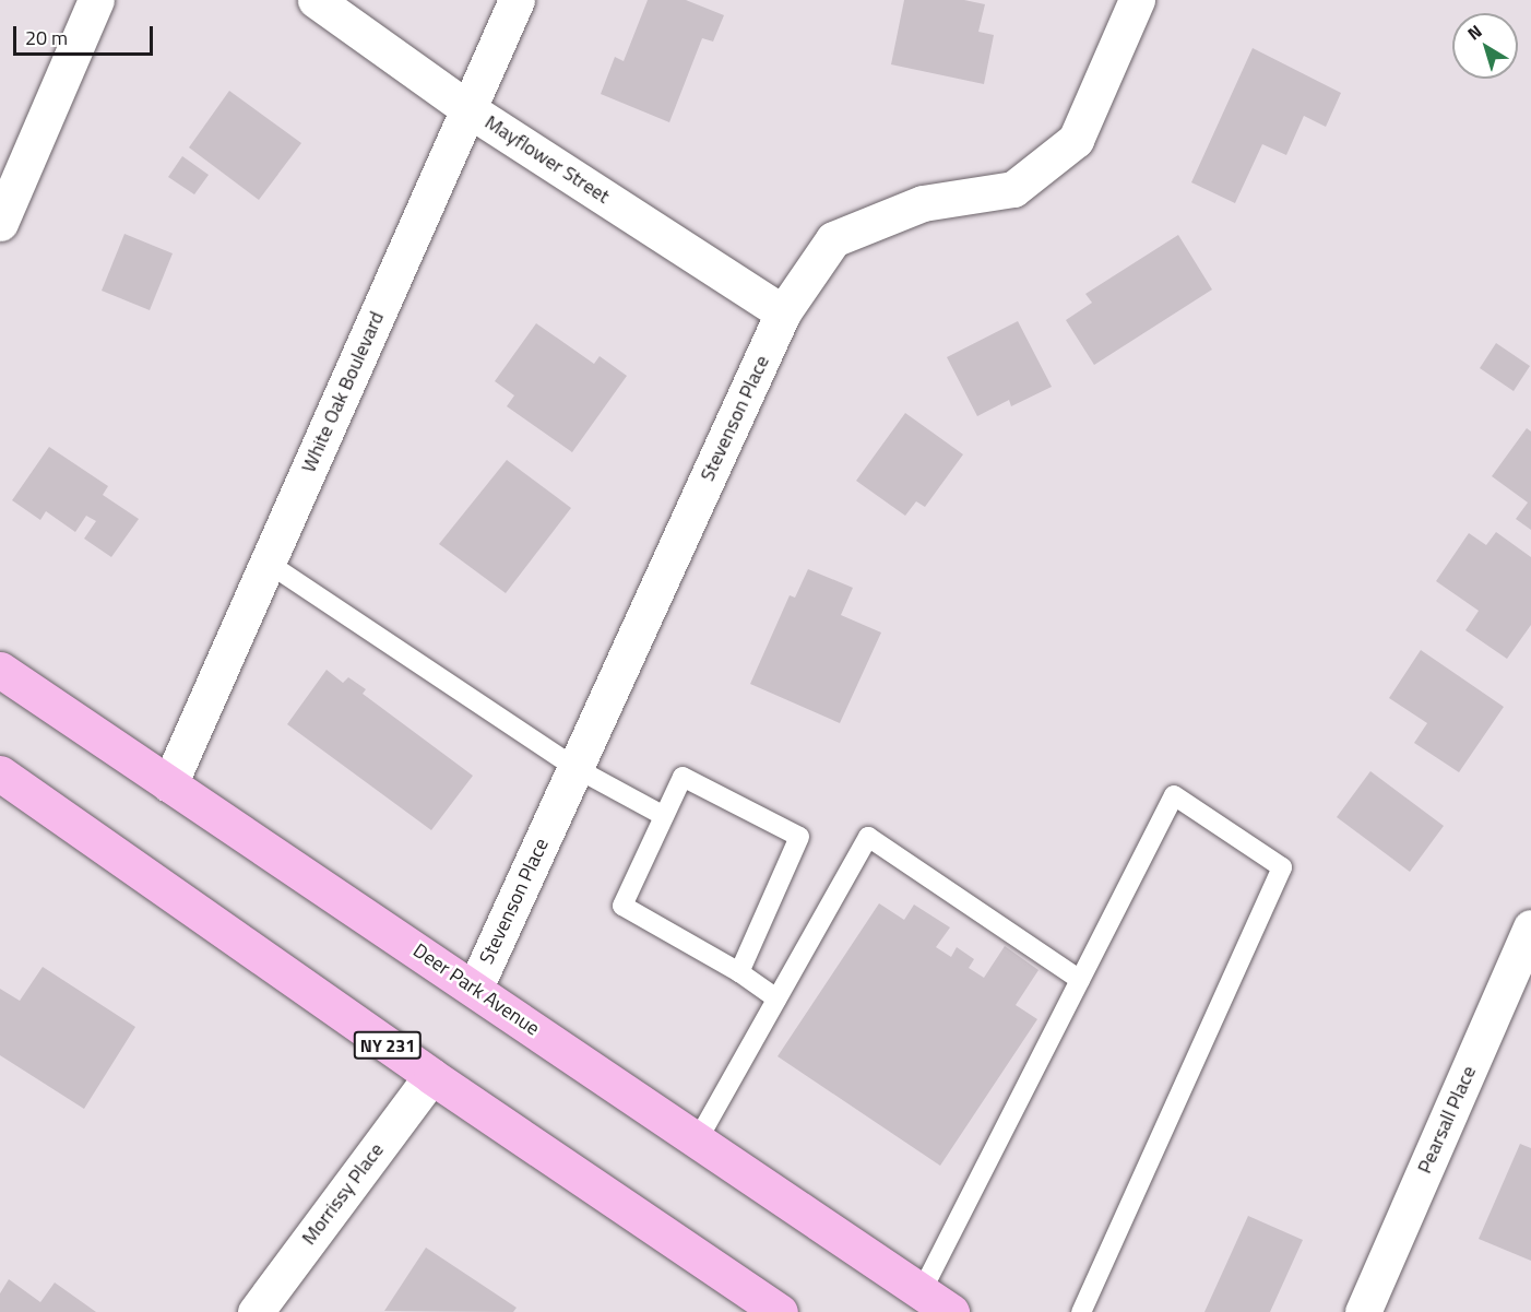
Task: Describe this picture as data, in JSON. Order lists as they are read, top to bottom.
{
  "streets": {
    "main road": ["Deer Park Avenue", "NY 231"],
    "street": [
      "Mayflower Street",
      "White Oak Boulevard",
      "Stevenson Place",
      "Pearsall Place",
      "Morrissy Place"
    ]
  },
  "crossings": [
    ["Mayflower Street", "White Oak Boulevard"],
    ["Mayflower Street", "Stevenson Place"],
    ["White Oak Boulevard", "Deer Park Avenue"],
    ["Stevenson Place", "Deer Park Avenue"],
    ["NY 231", "Morrissy Place"]
  ],
  "scale_bar": "20 m",
  "north": "top left"
}
